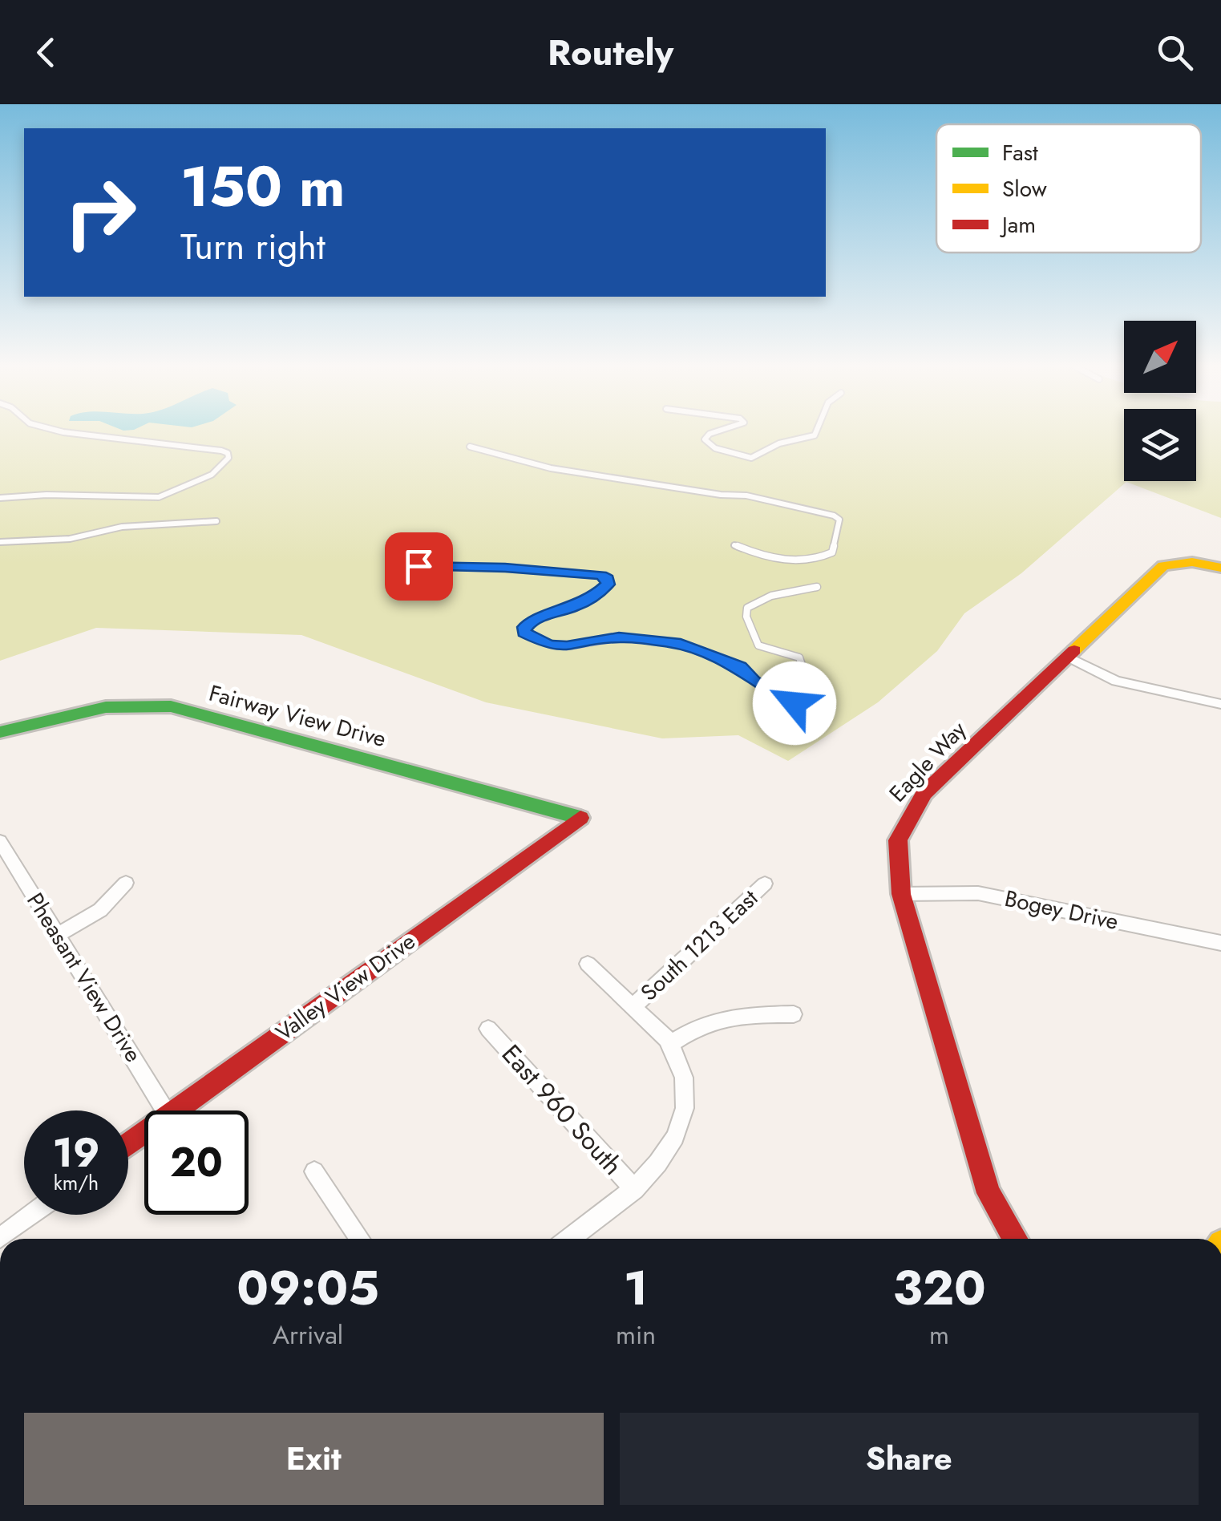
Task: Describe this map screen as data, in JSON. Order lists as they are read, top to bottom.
{
  "streets": {
    "main road": ["Fairway View Drive", "Eagle Way", "Valley View Drive"],
    "street": [
      "Bogey Drive",
      "South 1213 East",
      "Pheasant View Drive",
      "East 960 South"
    ]
  },
  "crossings": [
    ["Fairway View Drive", "Valley View Drive"],
    ["Eagle Way", "Bogey Drive"]
  ],
  "legend": ["Fast", "Slow", "Jam"],
  "north": "top right",
  "page": {
    "header": "Routely",
    "turn": ["150 m", "Turn right"],
    "speed": "19 km/h",
    "limit": "20",
    "eta": [
      "09:05",
      "Arrival",
      "1",
      "min",
      "320",
      "m"
    ],
    "buttons": ["Exit", "Share"]
  }
}
